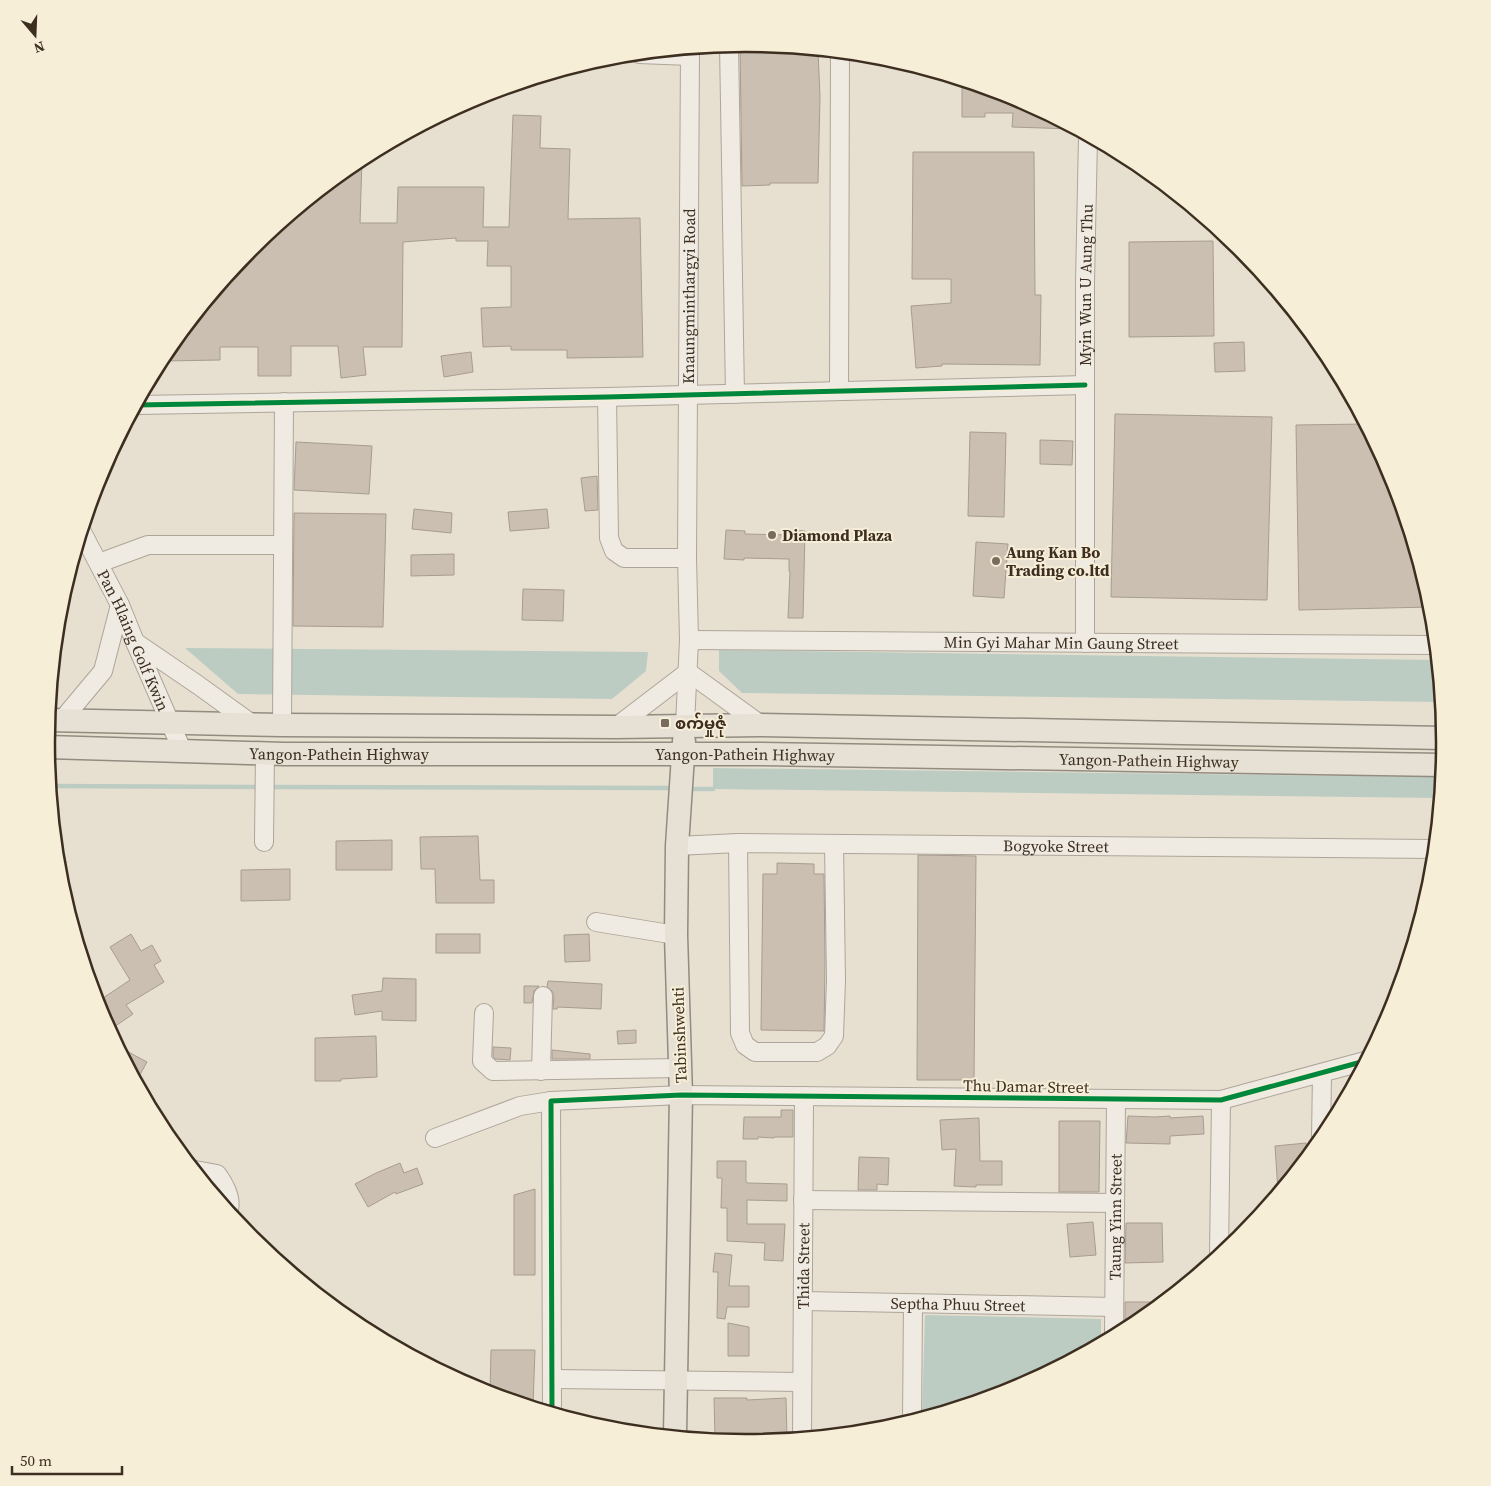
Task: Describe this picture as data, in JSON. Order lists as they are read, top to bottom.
{
  "streets": {
    "main road": ["Yangon-Pathein Highway", "Tabinshwehti"],
    "street": [
      "Myin Wun U Aung Thu",
      "Knaungminthargyi Road",
      "Pan Hlaing Golf Kwin",
      "Min Gyi Mahar Min Gaung Street",
      "Bogyoke Street",
      "Thu Damar Street",
      "Taung Yinn Street",
      "Thida Street",
      "Septha Phuu Street"
    ]
  },
  "crossings": [
    ["Myin Wun U Aung Thu", "Min Gyi Mahar Min Gaung Street"],
    ["Knaungminthargyi Road", "Min Gyi Mahar Min Gaung Street"],
    ["Knaungminthargyi Road", "Yangon-Pathein Highway"],
    ["Knaungminthargyi Road", "Tabinshwehti"],
    ["Pan Hlaing Golf Kwin", "Yangon-Pathein Highway"],
    ["Yangon-Pathein Highway", "Tabinshwehti"],
    ["Bogyoke Street", "Tabinshwehti"],
    ["Tabinshwehti", "Thu Damar Street"],
    ["Thu Damar Street", "Taung Yinn Street"],
    ["Thu Damar Street", "Thida Street"],
    ["Taung Yinn Street", "Septha Phuu Street"],
    ["Thida Street", "Septha Phuu Street"]
  ],
  "places": {
    "other": ["Diamond Plaza", "Aung Kan Bo Trading co.ltd"],
    "transit": ["စက်မှုဇုံ"]
  },
  "scale_bar": "50 m",
  "north": "bottom"
}
